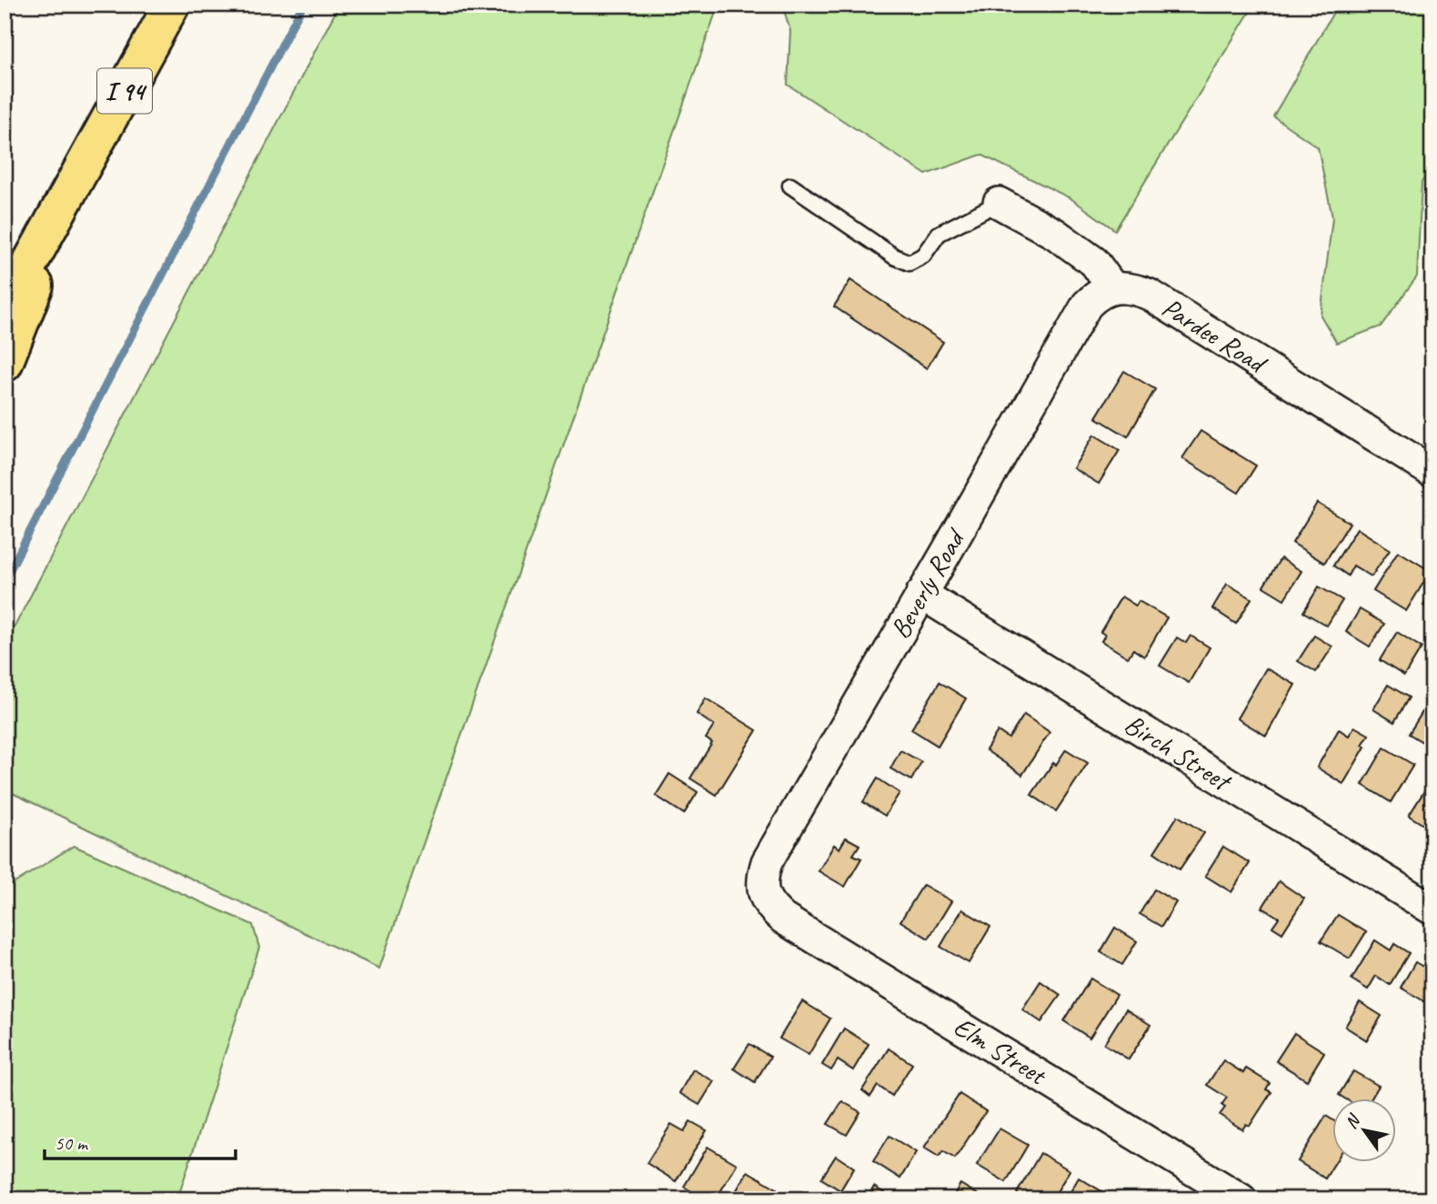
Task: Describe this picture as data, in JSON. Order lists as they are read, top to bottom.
{
  "streets": {
    "highway": ["I 94"],
    "street": [
      "Pardee Road",
      "Beverly Road",
      "Birch Street",
      "Elm Street"
    ]
  },
  "crossings": [
    ["Pardee Road", "Beverly Road"],
    ["Beverly Road", "Birch Street"],
    ["Beverly Road", "Elm Street"]
  ],
  "scale_bar": "50 m",
  "north": "top left"
}
